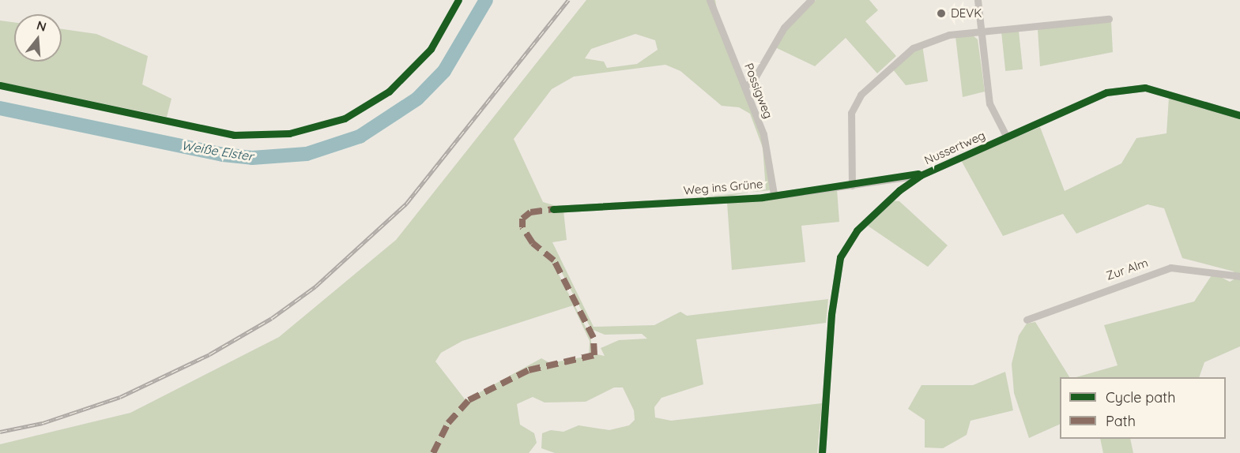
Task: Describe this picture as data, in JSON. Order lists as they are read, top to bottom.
{
  "streets": {
    "street": [
      "Possigweg",
      "Nussertweg",
      "Weg ins Grüne",
      "Zur Alm"
    ]
  },
  "crossings": [
    ["Possigweg", "Weg ins Grüne"],
    ["Nussertweg", "Weg ins Grüne"]
  ],
  "water": ["Weiße Elster"],
  "places": ["DEVK"],
  "legend": ["Cycle path", "Path"],
  "north": "top"
}
